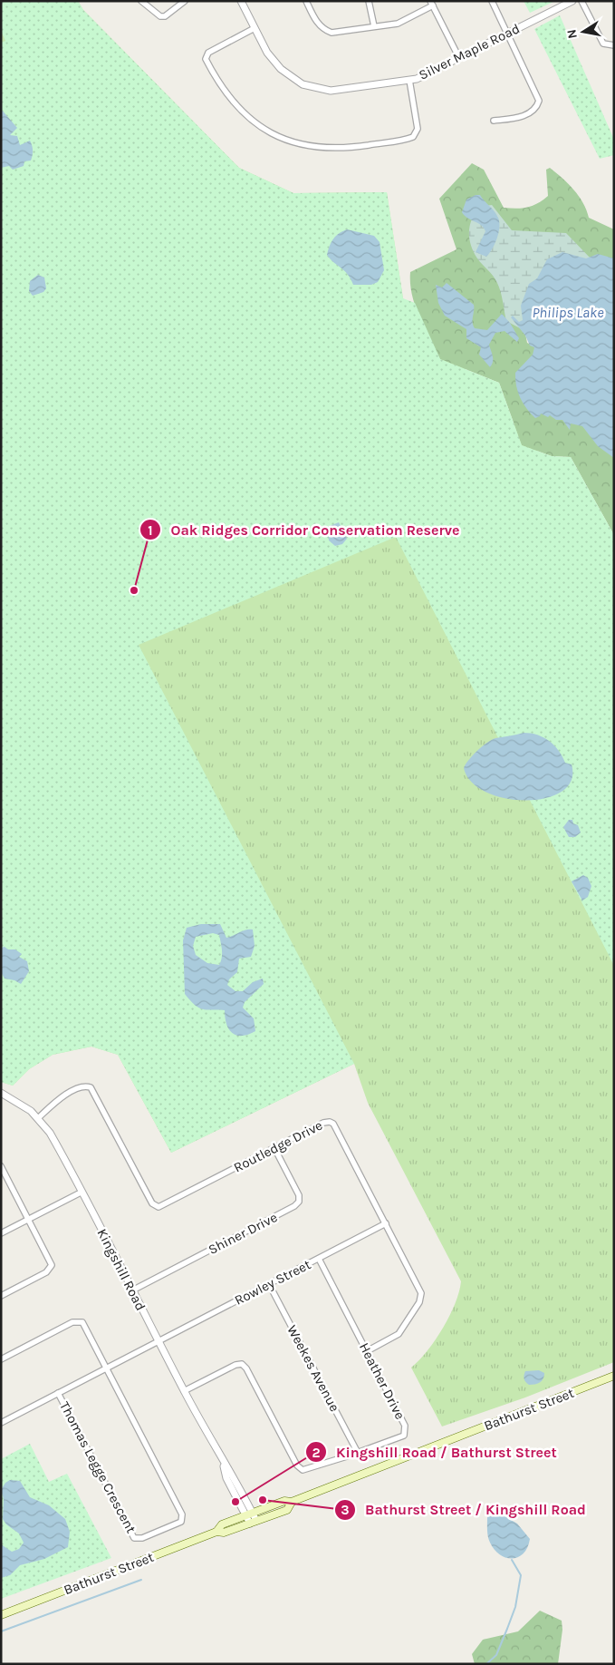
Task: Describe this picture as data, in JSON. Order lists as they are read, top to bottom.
{
  "streets": {
    "main road": ["Bathurst Street"],
    "street": [
      "Silver Maple Road",
      "Routledge Drive",
      "Shiner Drive",
      "Kingshill Road",
      "Rowley Street",
      "Weekes Avenue",
      "Heather Drive",
      "Thomas Legge Crescent"
    ]
  },
  "crossings": [
    ["Routledge Drive", "Shiner Drive"],
    ["Routledge Drive", "Kingshill Road"],
    ["Routledge Drive", "Rowley Street"],
    ["Routledge Drive", "Heather Drive"],
    ["Shiner Drive", "Kingshill Road"],
    ["Kingshill Road", "Rowley Street"],
    ["Kingshill Road", "Heather Drive"],
    ["Kingshill Road", "Bathurst Street"],
    ["Rowley Street", "Weekes Avenue"],
    ["Rowley Street", "Heather Drive"],
    ["Rowley Street", "Thomas Legge Crescent"],
    ["Weekes Avenue", "Heather Drive"]
  ],
  "water": ["Philips Lake"],
  "places": ["Oak Ridges Corridor Conservation Reserve", "Bathurst Street / Kingshill Road", "Kingshill Road / Bathurst Street"],
  "north": "left"
}
